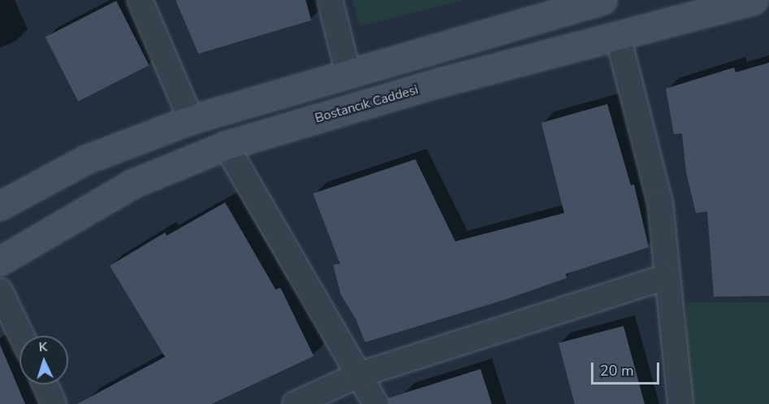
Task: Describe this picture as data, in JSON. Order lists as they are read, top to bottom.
{
  "streets": {
    "main road": ["Bostancık Caddesi"]
  },
  "scale_bar": "20 m",
  "north": "top"
}
